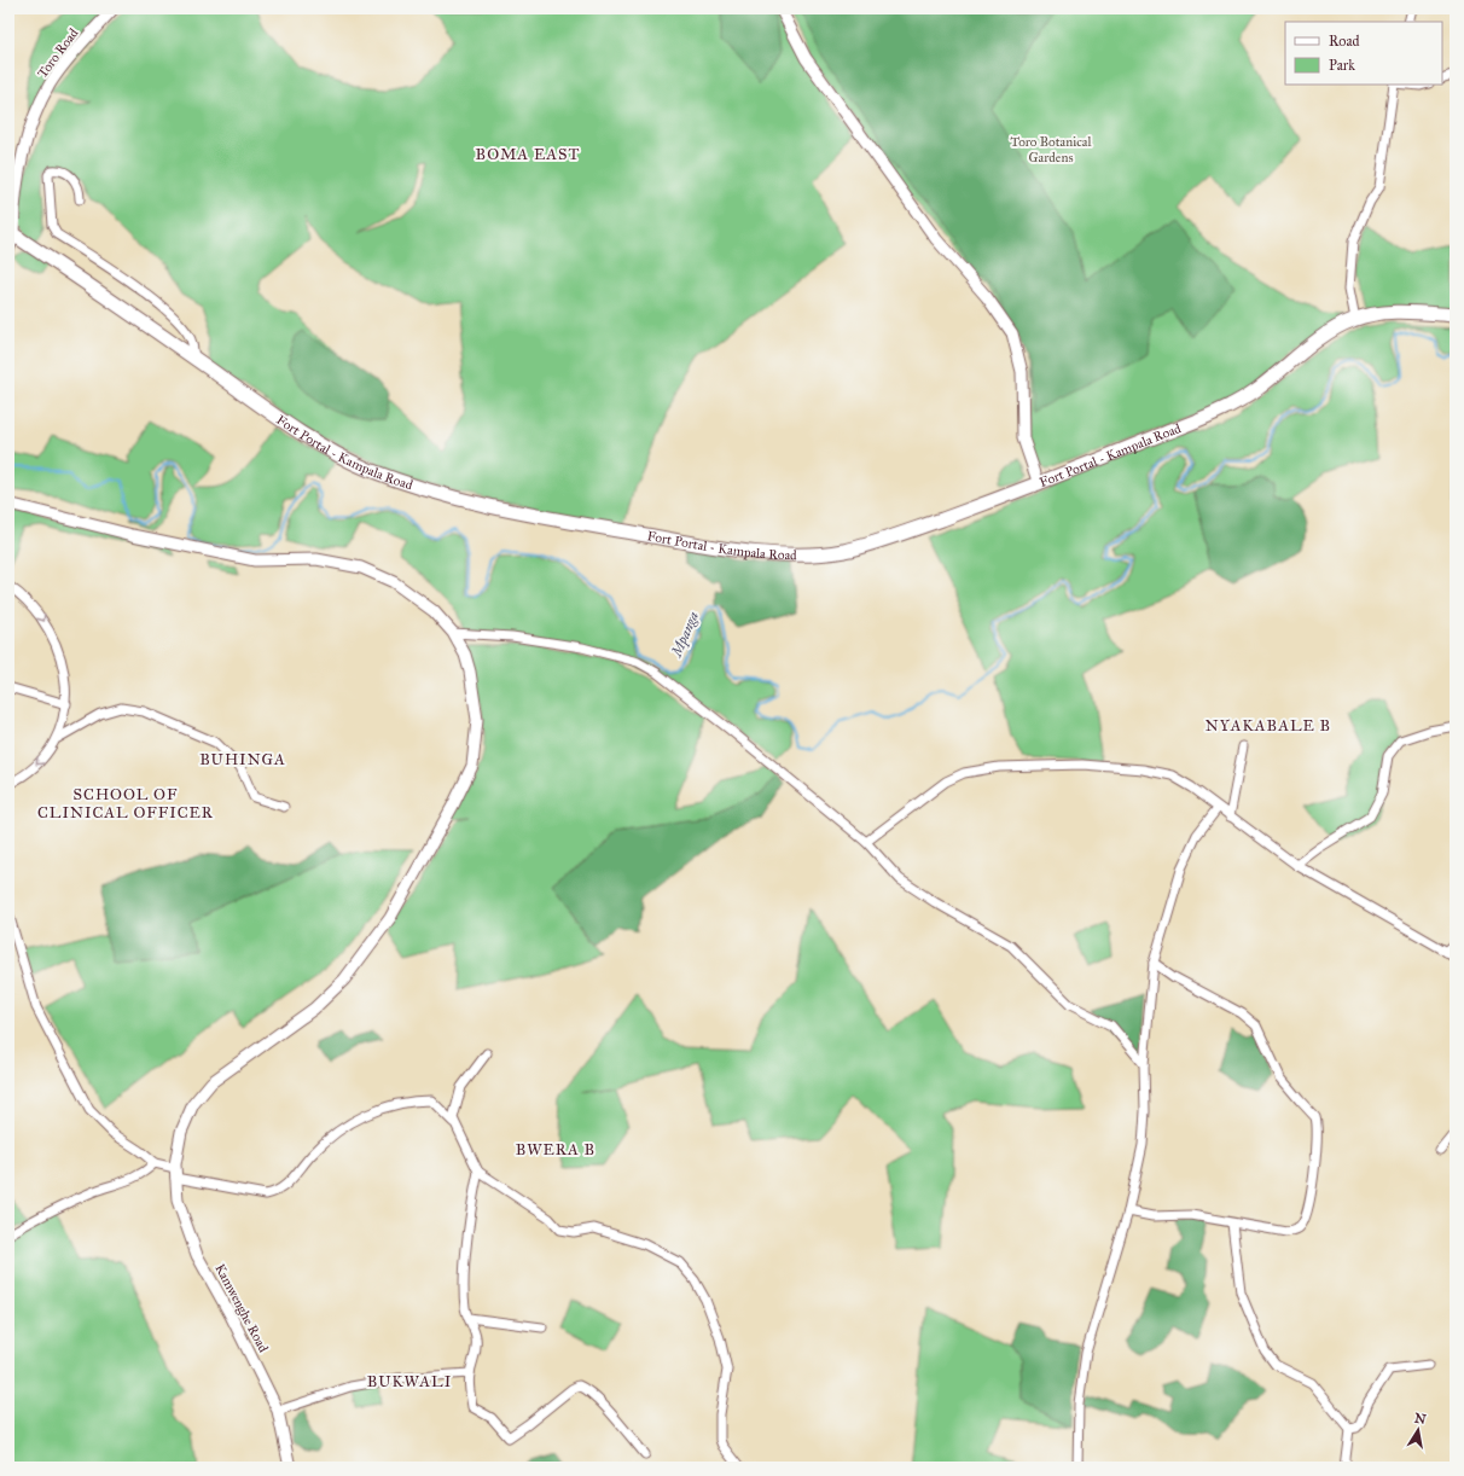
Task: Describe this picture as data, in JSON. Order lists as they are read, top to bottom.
{
  "streets": {
    "highway": ["Fort Portal - Kampala Road"],
    "main road": ["Toro Road", "Kamwenghe Road"]
  },
  "crossings": [
    ["Toro Road", "Fort Portal - Kampala Road"]
  ],
  "districts": [
    "BOMA EAST",
    "NYAKABALE B",
    "BUHINGA",
    "SCHOOL OF CLINICAL OFFICER",
    "BWERA B",
    "BUKWALI"
  ],
  "water": ["Mpanga"],
  "parks": ["Toro Botanical Gardens"],
  "legend": ["Road", "Park"],
  "north": "top"
}
